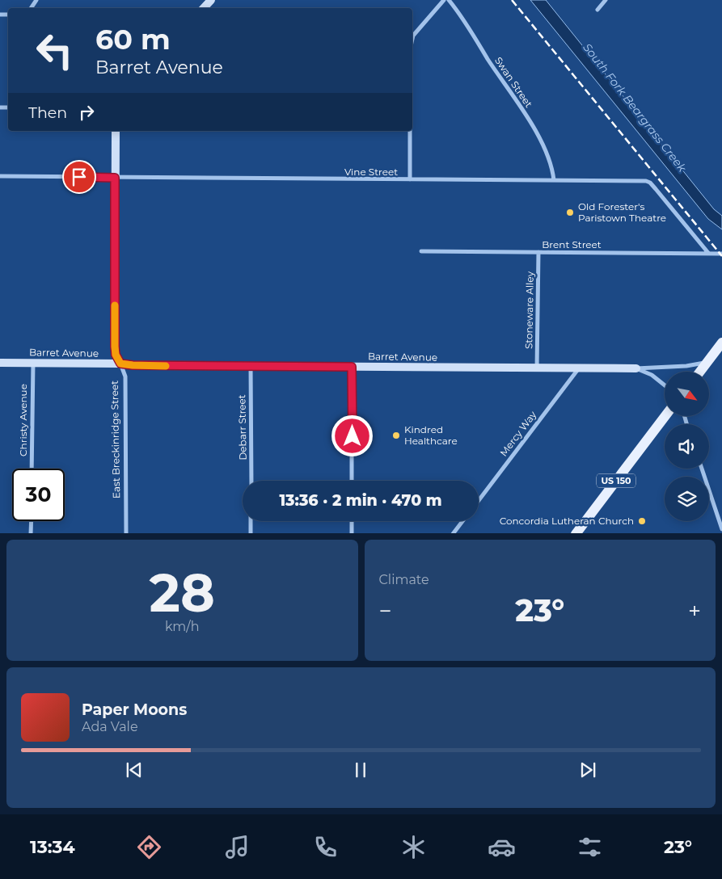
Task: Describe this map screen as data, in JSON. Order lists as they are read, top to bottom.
{
  "streets": {
    "main road": ["US 150"],
    "street": [
      "Swan Street",
      "Vine Street",
      "Brent Street",
      "Stoneware Alley",
      "Barret Avenue",
      "Christy Avenue",
      "Debarr Street",
      "Mercy Way",
      "East Breckinridge Street"
    ]
  },
  "crossings": [
    ["Swan Street", "Vine Street"],
    ["Vine Street", "Brent Street"],
    ["Vine Street", "East Breckinridge Street"],
    ["Brent Street", "Stoneware Alley"],
    ["Stoneware Alley", "Barret Avenue"],
    ["Barret Avenue", "Christy Avenue"],
    ["Barret Avenue", "Debarr Street"],
    ["Barret Avenue", "Mercy Way"],
    ["Barret Avenue", "East Breckinridge Street"]
  ],
  "water": ["South Fork Beargrass Creek"],
  "places": ["Old Forester's Paristown Theatre", "Kindred Healthcare", "Concordia Lutheran Church"],
  "north": "bottom right",
  "page": {
    "turn": ["60 m", "Barret Avenue"],
    "then": "Then",
    "limit": "30",
    "trip": "13:36 · 2 min · 470 m",
    "tile": [
      ["28", "km/h"],
      "Climate"
    ],
    "heat": ["−", "23°", "+"],
    "song": ["Paper Moons", "Ada Vale"],
    "tabs": ["13:34", "23°"]
  }
}
